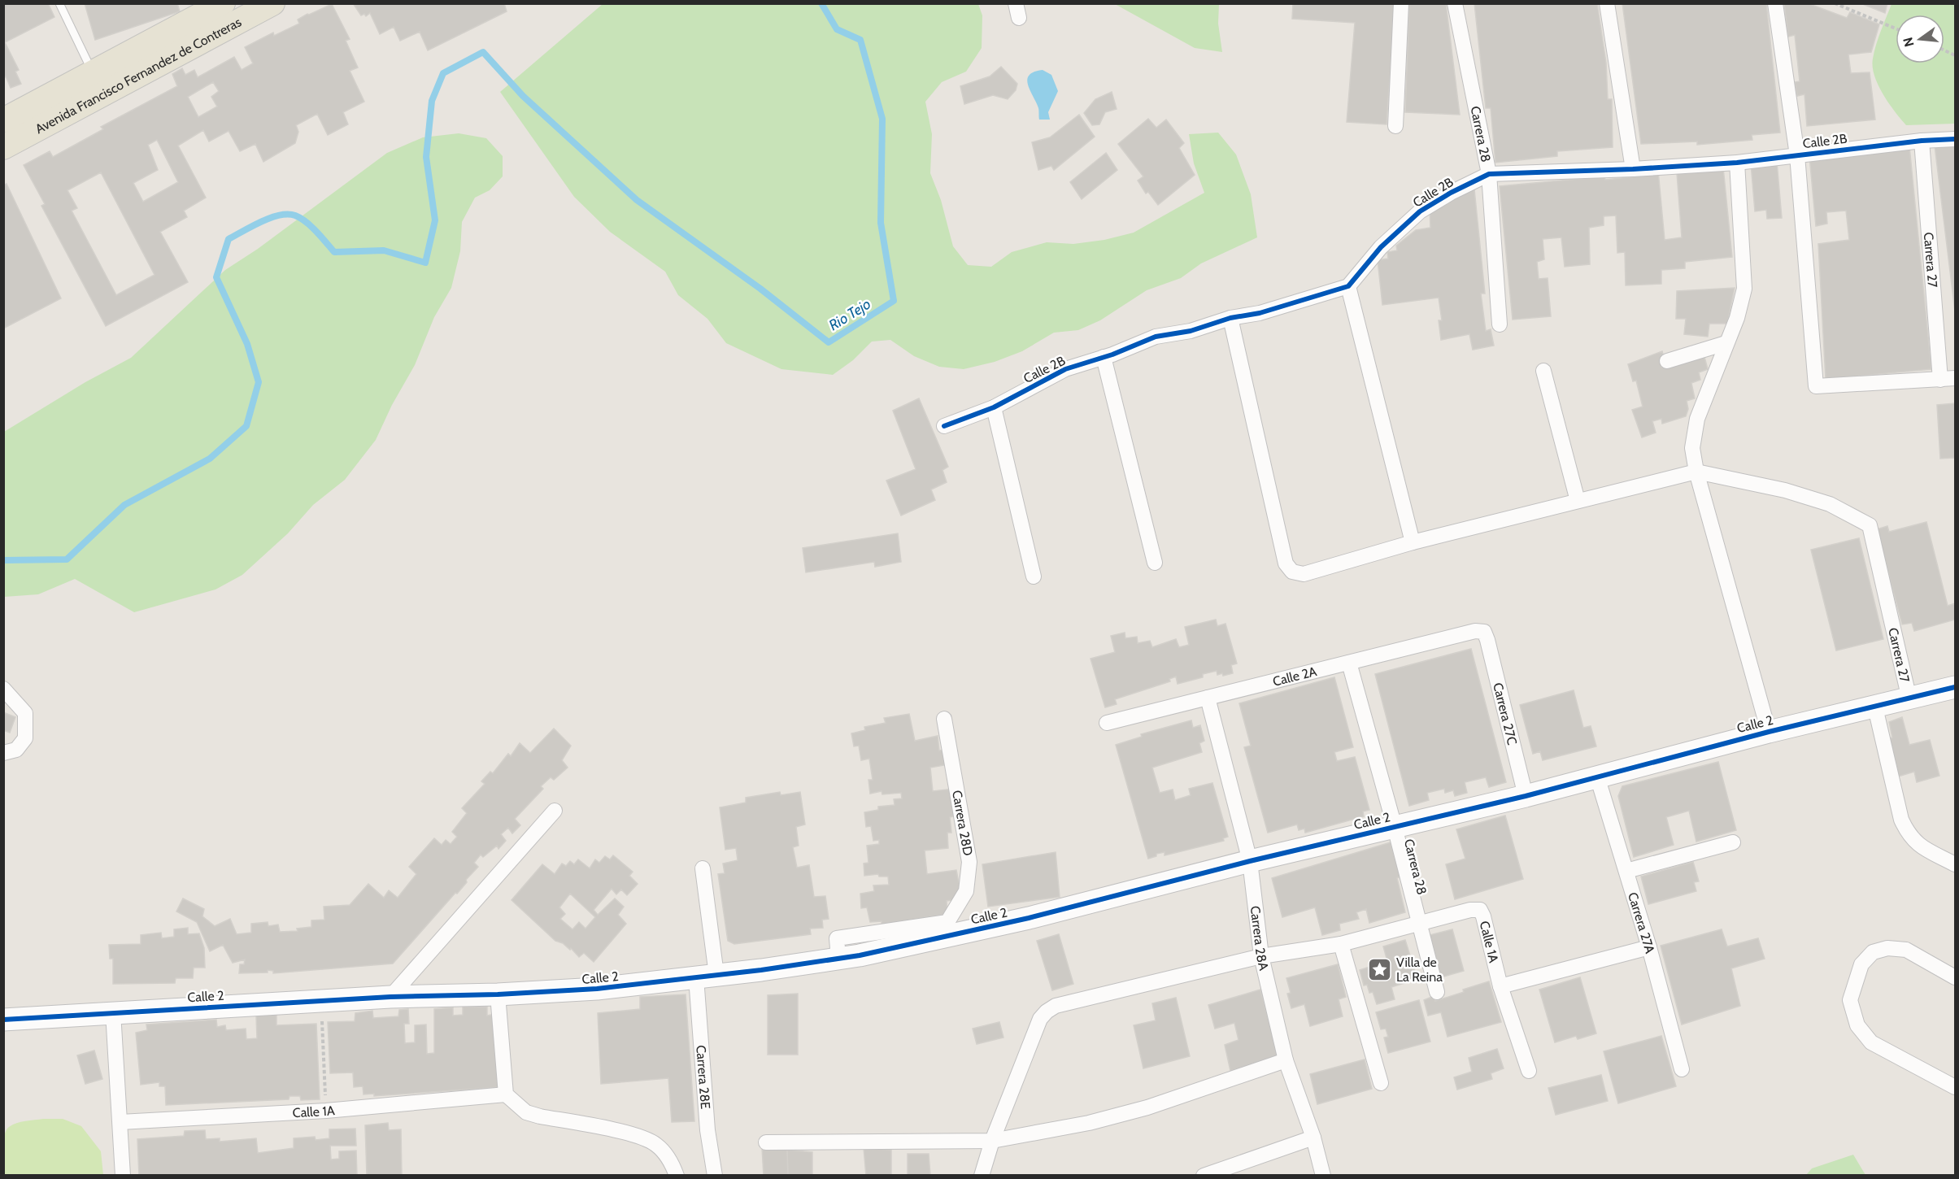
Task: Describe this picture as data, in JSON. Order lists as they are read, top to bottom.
{
  "streets": {
    "main road": ["Avenida Francisco Fernandez de Contreras"],
    "street": [
      "Carrera 28",
      "Calle 2B",
      "Carrera 27",
      "Calle 2A",
      "Carrera 27C",
      "Calle 2",
      "Carrera 28D",
      "Carrera 27A",
      "Carrera 28A",
      "Calle 1A",
      "Carrera 28E"
    ]
  },
  "crossings": [
    ["Carrera 28", "Calle 2B"],
    ["Carrera 28", "Calle 2A"],
    ["Carrera 28", "Calle 2"],
    ["Carrera 28", "Calle 1A"],
    ["Calle 2B", "Carrera 27"],
    ["Carrera 27", "Calle 2"],
    ["Calle 2A", "Carrera 27C"],
    ["Calle 2A", "Carrera 28A"],
    ["Carrera 27C", "Calle 2"],
    ["Calle 2", "Carrera 28D"],
    ["Calle 2", "Carrera 27A"],
    ["Calle 2", "Carrera 28A"],
    ["Calle 2", "Carrera 28E"],
    ["Carrera 28A", "Calle 1A"]
  ],
  "water": ["Rio Tejo"],
  "places": {
    "place": ["Villa de La Reina"]
  },
  "north": "left"
}
